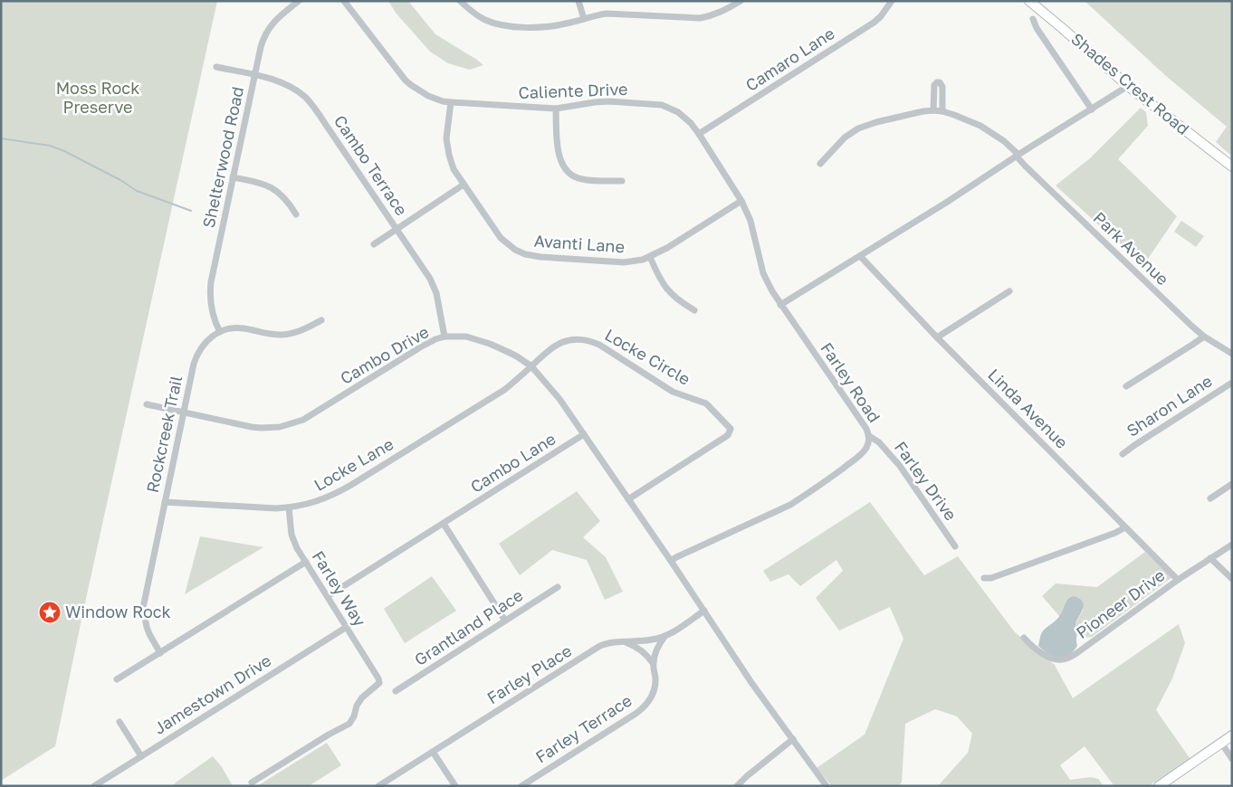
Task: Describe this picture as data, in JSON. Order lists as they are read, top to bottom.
{
  "streets": {
    "street": [
      "Camaro Lane",
      "Shades Crest Road",
      "Caliente Drive",
      "Shelterwood Road",
      "Cambo Terrace",
      "Avanti Lane",
      "Park Avenue",
      "Cambo Drive",
      "Locke Circle",
      "Farley Road",
      "Sharon Lane",
      "Linda Avenue",
      "Rockcreek Trail",
      "Cambo Lane",
      "Locke Lane",
      "Farley Drive",
      "Farley Way",
      "Pioneer Drive",
      "Grantland Place",
      "Farley Place",
      "Jamestown Drive",
      "Farley Terrace"
    ]
  },
  "crossings": [
    ["Camaro Lane", "Caliente Drive"],
    ["Caliente Drive", "Avanti Lane"],
    ["Caliente Drive", "Farley Road"],
    ["Shelterwood Road", "Cambo Terrace"],
    ["Shelterwood Road", "Rockcreek Trail"],
    ["Cambo Terrace", "Cambo Drive"],
    ["Cambo Drive", "Locke Circle"],
    ["Cambo Drive", "Rockcreek Trail"],
    ["Cambo Drive", "Cambo Lane"],
    ["Cambo Drive", "Locke Lane"],
    ["Locke Circle", "Locke Lane"],
    ["Farley Road", "Farley Drive"],
    ["Linda Avenue", "Pioneer Drive"],
    ["Rockcreek Trail", "Locke Lane"],
    ["Cambo Lane", "Farley Way"],
    ["Locke Lane", "Farley Way"],
    ["Farley Way", "Jamestown Drive"],
    ["Farley Place", "Farley Terrace"]
  ],
  "parks": ["Moss Rock Preserve"],
  "places": {
    "place": ["Window Rock"]
  }
}
